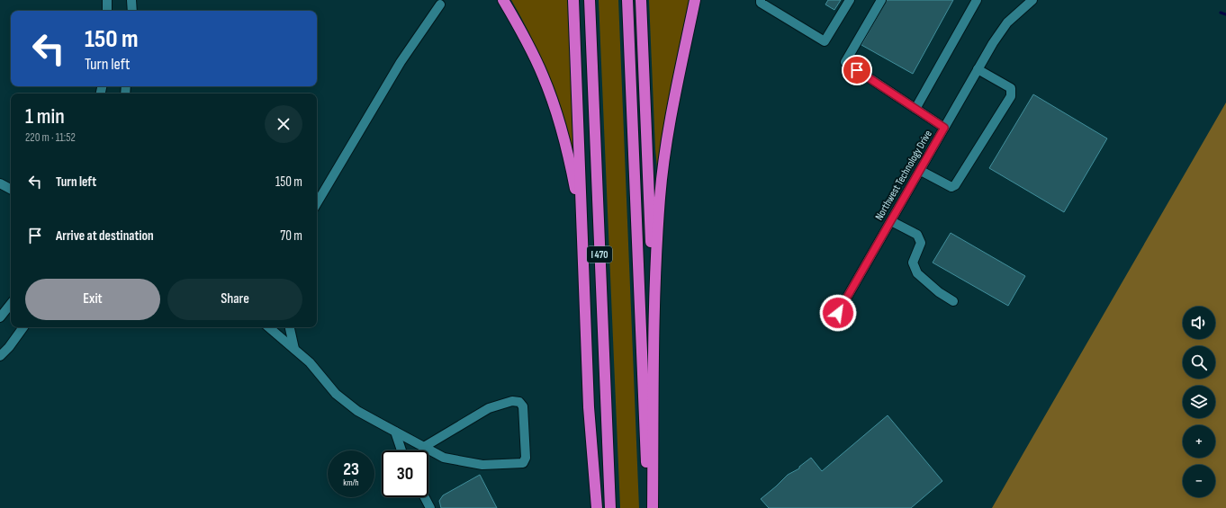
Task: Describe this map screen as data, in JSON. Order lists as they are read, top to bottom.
{
  "streets": {
    "highway": ["I 470"],
    "street": ["Northwest Technology Drive"]
  },
  "page": {
    "turn": ["150 m", "Turn left"],
    "heading": ["1 min", "220 m · 11:52"],
    "list": [
      {
        "name": "Turn left",
        "value": "150 m"
      },
      {
        "name": "Arrive at destination",
        "value": "70 m"
      }
    ],
    "buttons": ["Exit", "Share"],
    "map_buttons": ["+", "−"],
    "speed": "23 km/h",
    "limit": "30"
  }
}
